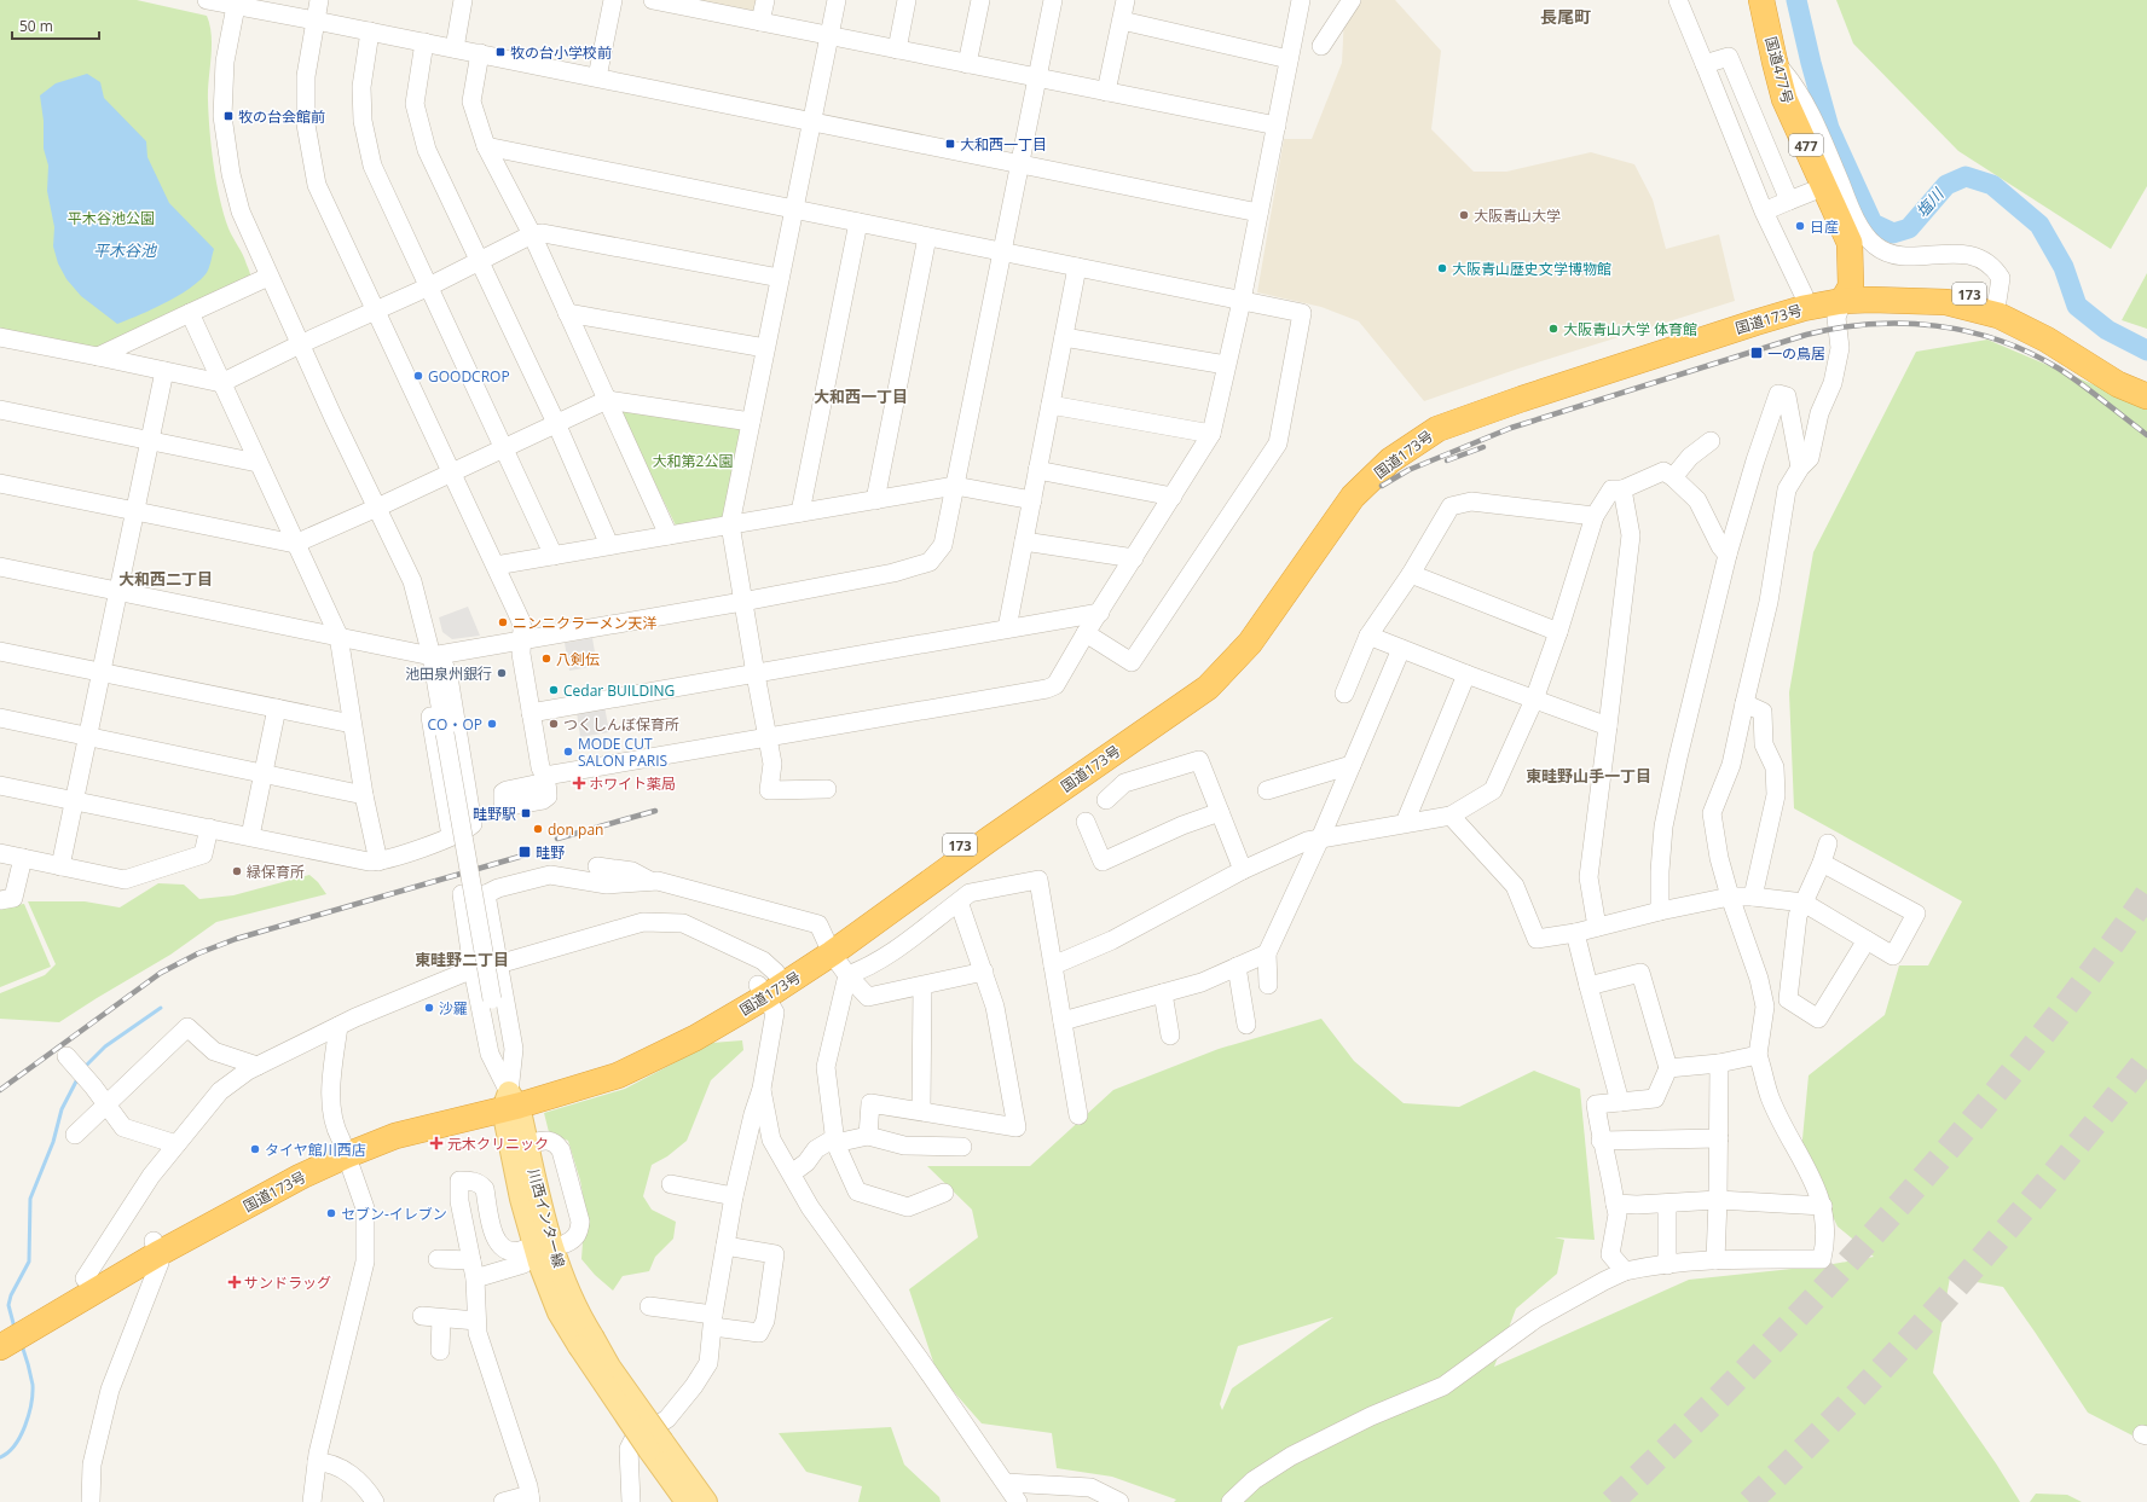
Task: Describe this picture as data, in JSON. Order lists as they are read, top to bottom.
{
  "streets": {
    "highway": [
      "国道477号",
      "477",
      "173",
      "国道173号"
    ],
    "main road": ["川西インター線"]
  },
  "crossings": [
    ["国道477号", "国道173号"],
    ["国道173号", "川西インター線"]
  ],
  "districts": [
    "長尾町",
    "大和西一丁目",
    "大和西二丁目",
    "東畦野山手一丁目",
    "東畦野二丁目"
  ],
  "water": ["塩川", "平木谷池"],
  "parks": ["平木谷池公園", "大和第2公園"],
  "places": {
    "transit": [
      "牧の台小学校前",
      "牧の台会館前",
      "大和西一丁目",
      "一の鳥居",
      "畦野駅",
      "畦野"
    ],
    "other": [
      "大阪青山大学",
      "日産",
      "大阪青山歴史文学博物館",
      "大阪青山大学 体育館",
      "GOODCROP",
      "ニンニクラーメン天洋",
      "八剣伝",
      "池田泉州銀行",
      "Cedar BUILDING",
      "CO・OP",
      "つくしんぼ保育所",
      "MODE CUT SALON PARIS",
      "don pan",
      "緑保育所",
      "沙羅",
      "タイヤ館川西店",
      "セブン-イレブン"
    ],
    "health": ["ホワイト薬局", "元木クリニック", "サンドラッグ"]
  },
  "scale_bar": "50 m"
}
